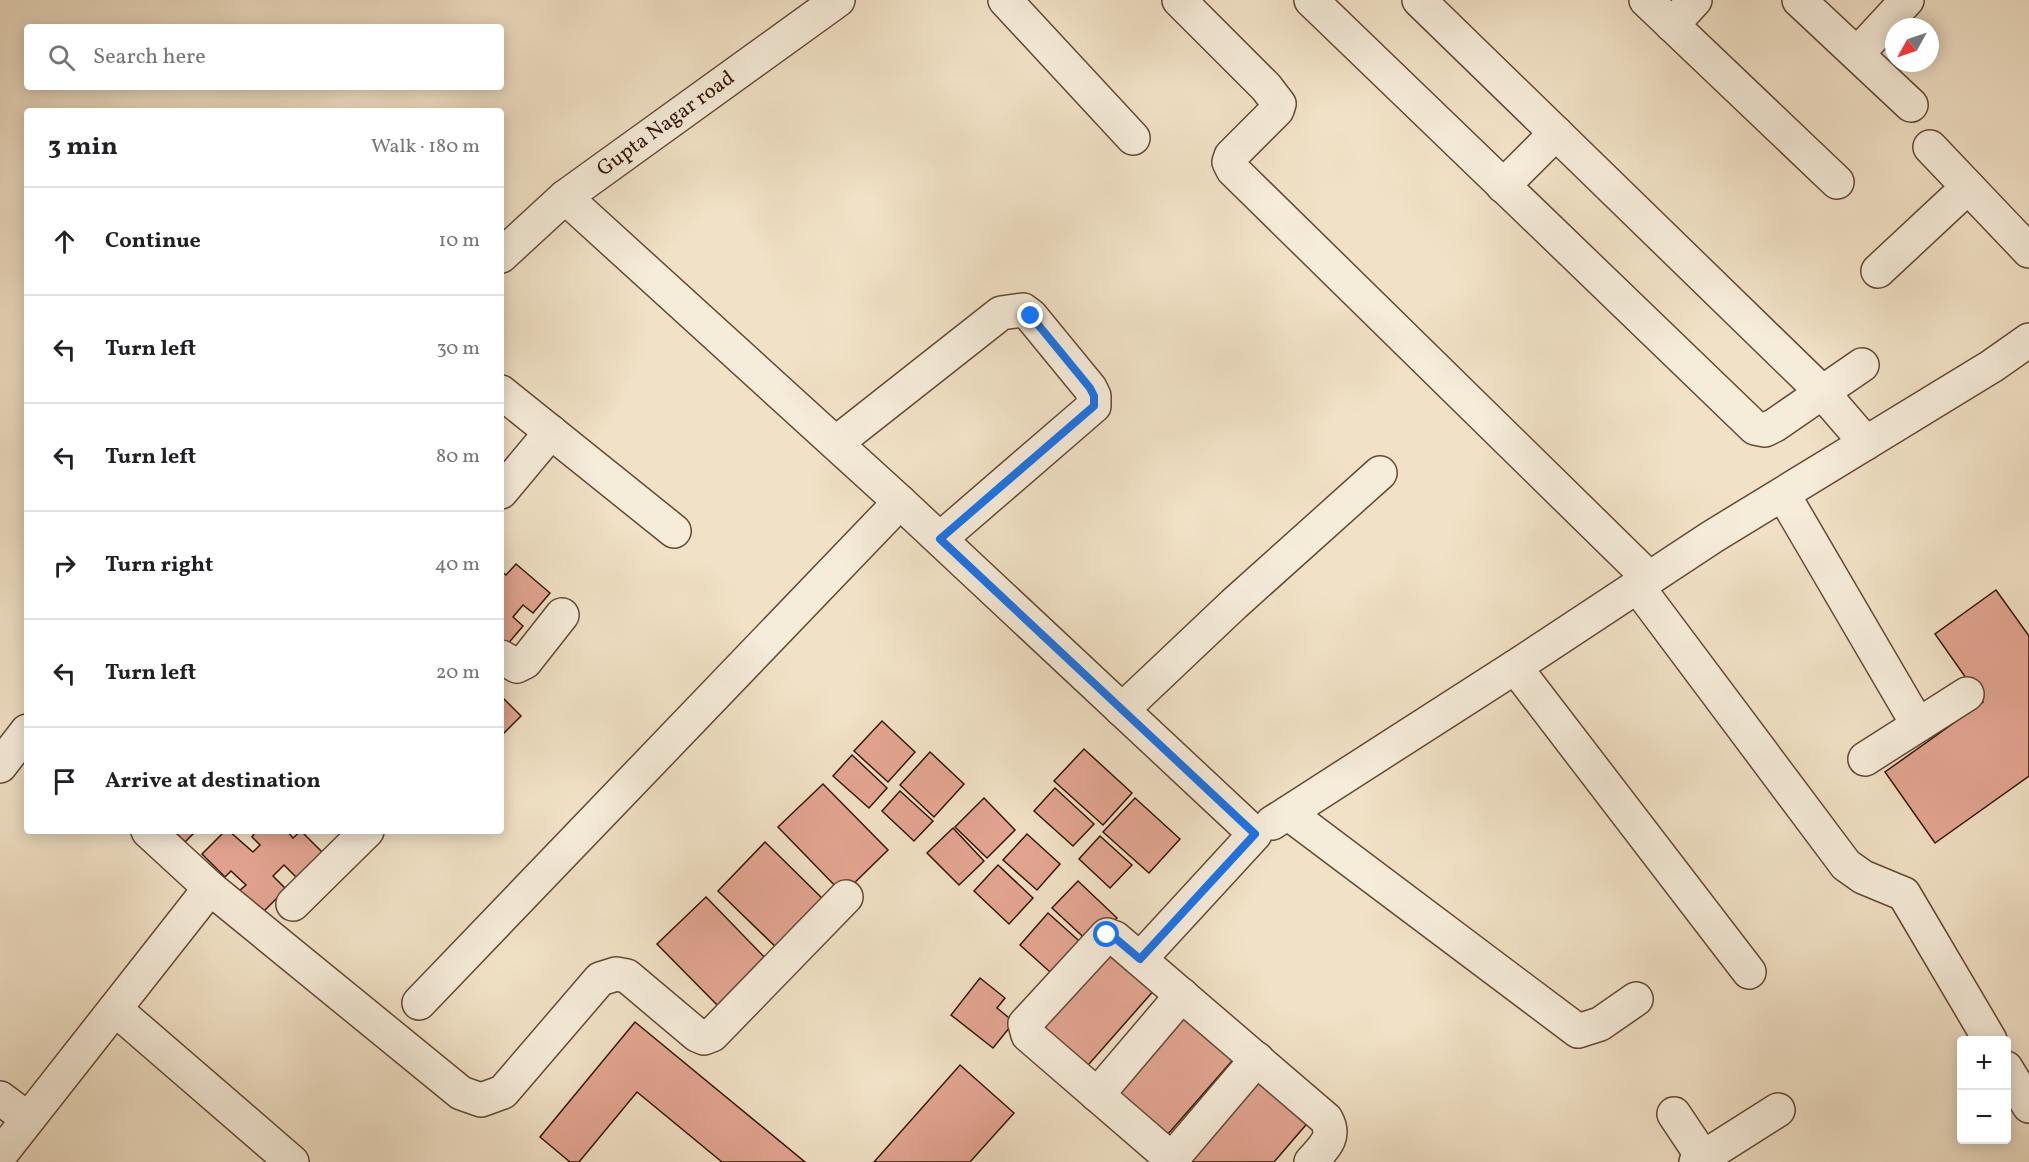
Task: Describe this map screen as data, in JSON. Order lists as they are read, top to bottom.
{
  "streets": {
    "street": ["Gupta Nagar road"]
  },
  "north": "bottom left",
  "page": {
    "search": "Search here",
    "heading": ["3 min", "Walk · 180 m"],
    "list": [
      ["Continue", "10 m"],
      ["Turn left", "30 m"],
      ["Turn left", "80 m"],
      ["Turn right", "40 m"],
      ["Turn left", "20 m"],
      "Arrive at destination"
    ],
    "map_buttons": ["+", "−"]
  }
}
